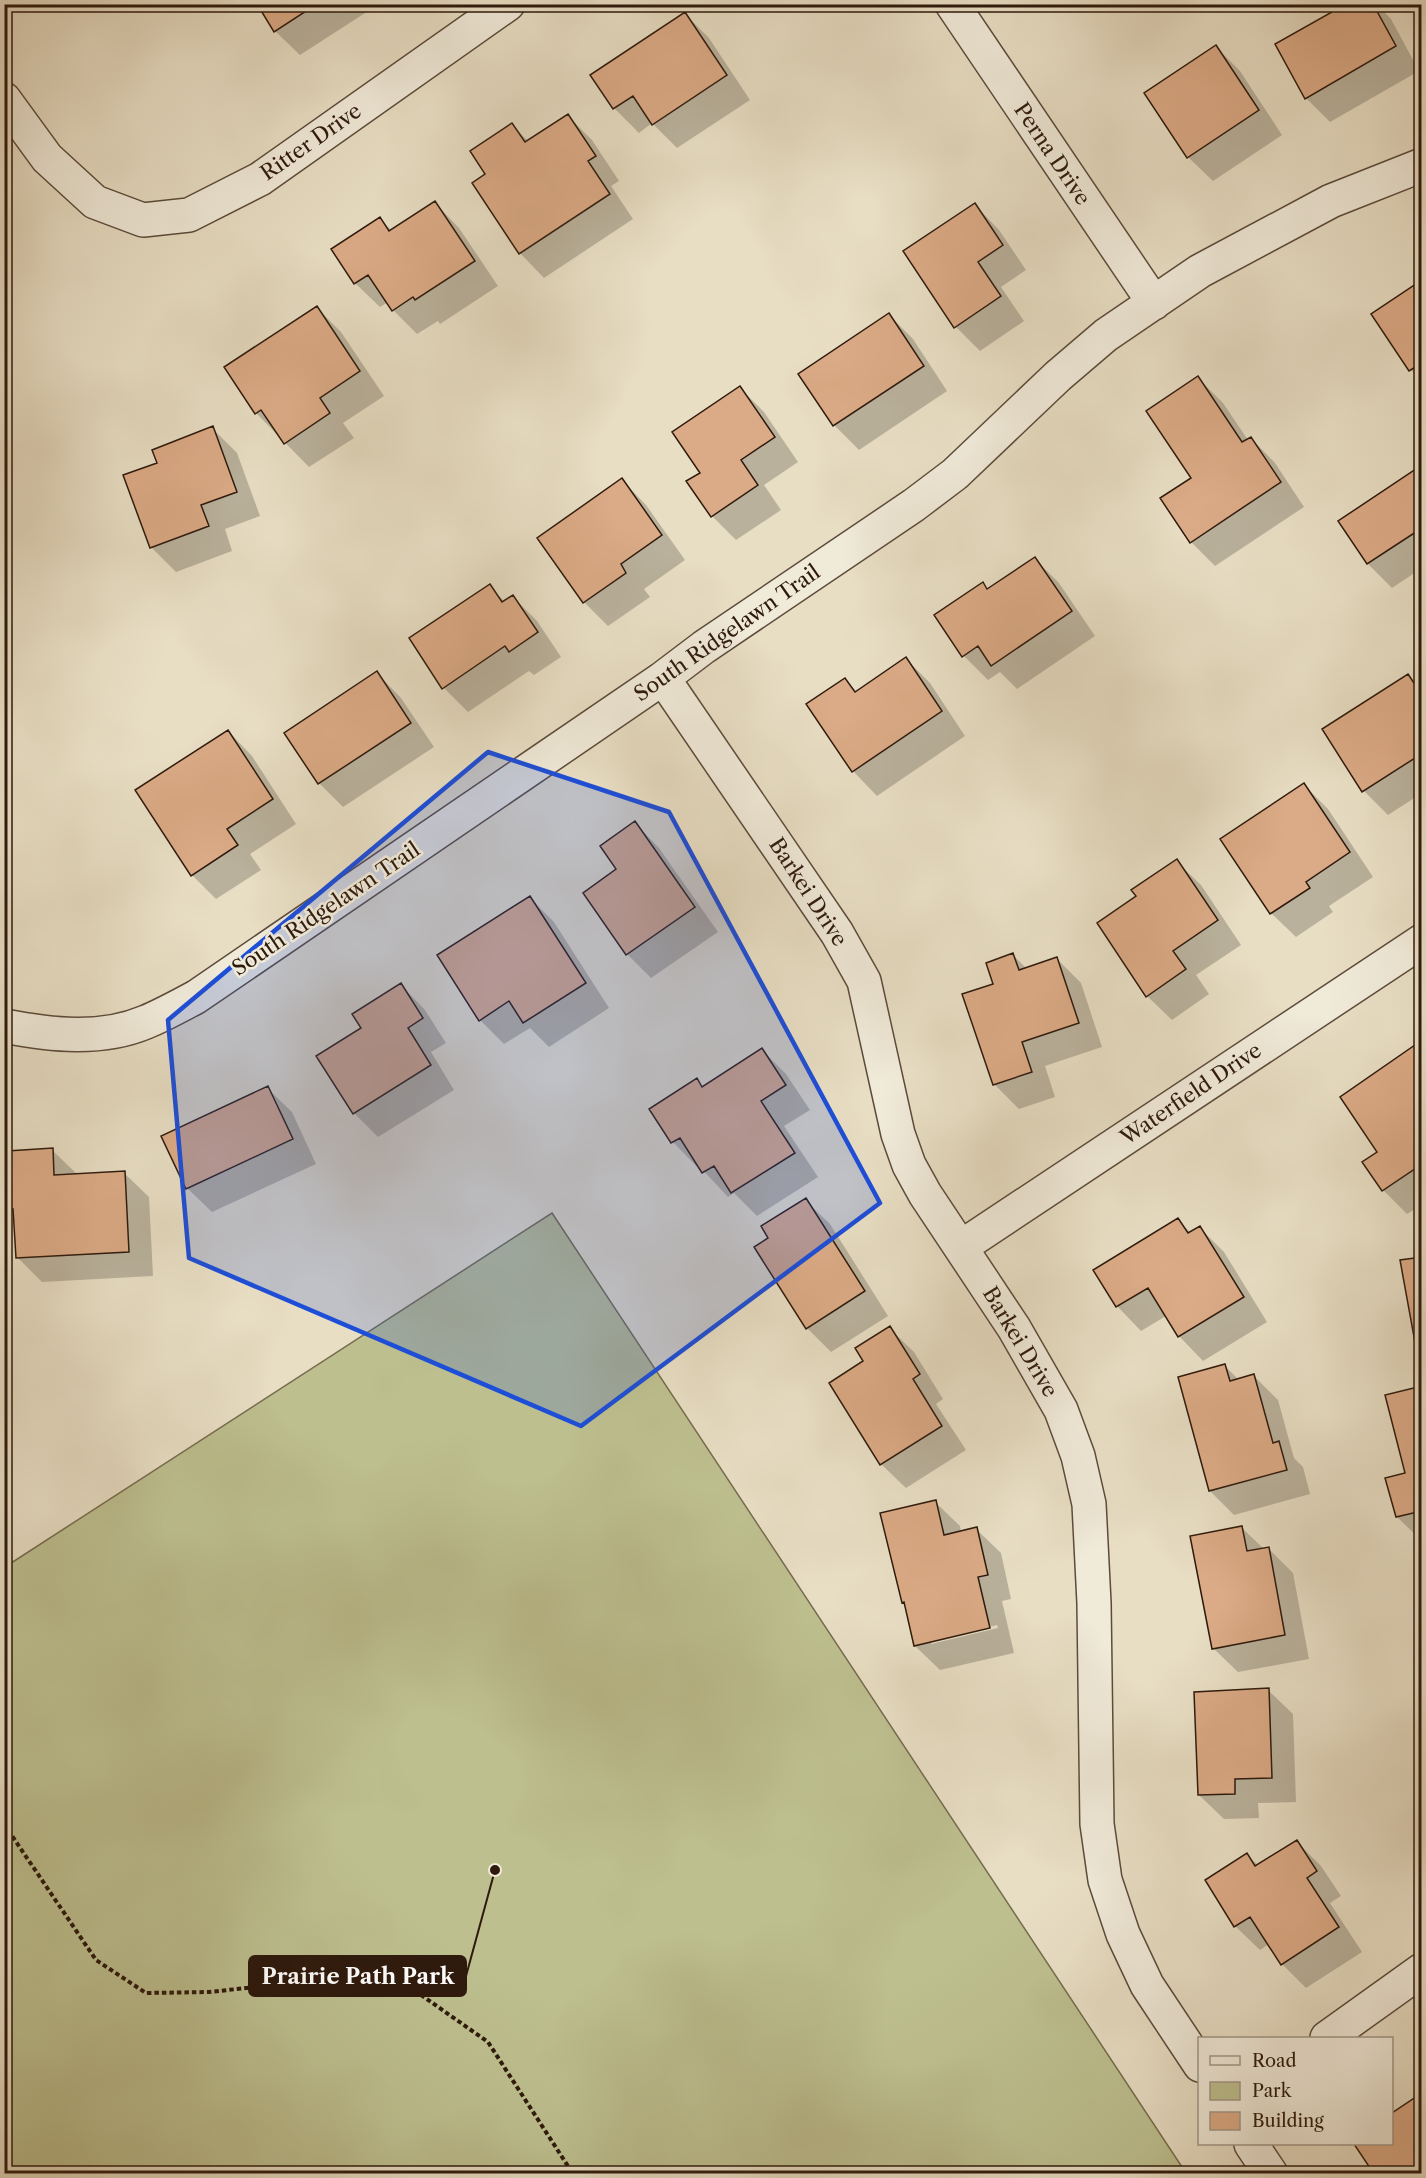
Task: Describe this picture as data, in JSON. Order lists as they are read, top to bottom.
{
  "streets": {
    "street": [
      "Ritter Drive",
      "Perna Drive",
      "South Ridgelawn Trail",
      "Barkei Drive",
      "Waterfield Drive"
    ]
  },
  "crossings": [
    ["Perna Drive", "South Ridgelawn Trail"],
    ["South Ridgelawn Trail", "Barkei Drive"],
    ["Barkei Drive", "Waterfield Drive"]
  ],
  "places": ["Prairie Path Park"],
  "legend": ["Road", "Park", "Building"]
}
